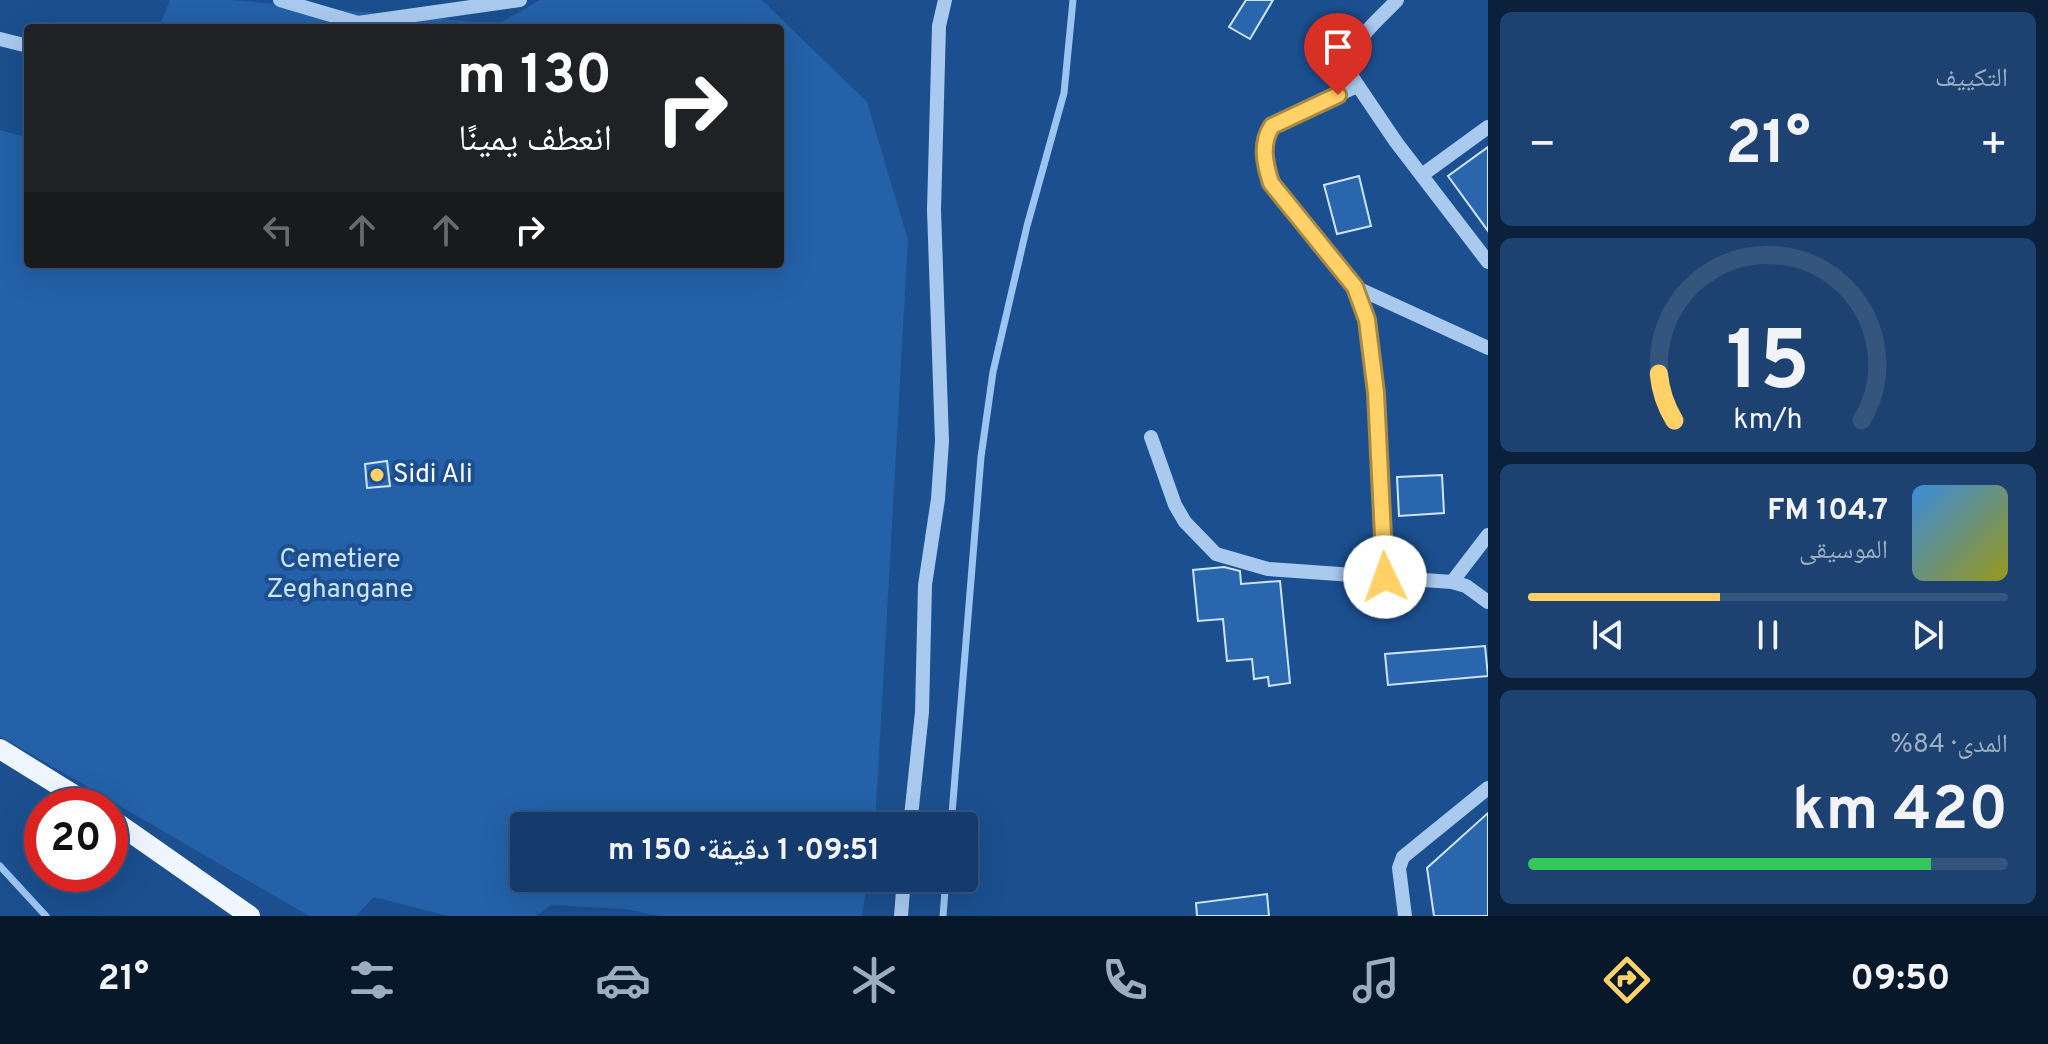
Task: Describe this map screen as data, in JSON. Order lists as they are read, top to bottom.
{
  "parks": ["Cemetiere Zeghangane"],
  "places": ["Sidi Ali"],
  "page": {
    "tile": [
      "التكييف",
      ["المدى · 84%", "420 km"]
    ],
    "turn": ["130 m", "انعطف يمينًا"],
    "heat": ["−", "21°", "+"],
    "song": ["104.7 FM", "الموسيقى"],
    "limit": "20",
    "trip": "09:51 · 1 دقيقة · 150 m",
    "tabs": ["09:50", "21°"],
    "gauge": ["15", "km/h"]
  }
}
